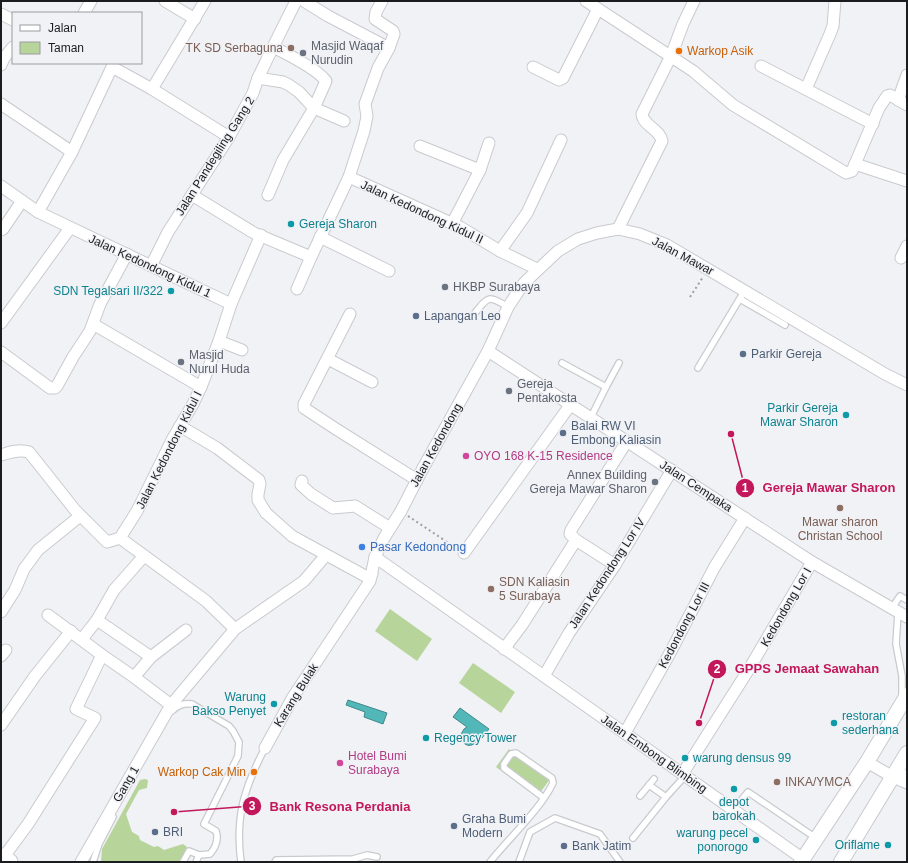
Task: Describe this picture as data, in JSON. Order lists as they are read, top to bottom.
{
  "streets": {
    "street": [
      "Jalan Pandegiling Gang 2",
      "Jalan Kedondong Kidul II",
      "Jalan Mawar",
      "Jalan Kedondong Kidul 1",
      "Jalan Kedondong",
      "Jalan Kedondong Kidul I",
      "Jalan Cempaka",
      "Jalan Kedondong Lor IV",
      "Kedondong Lor I",
      "Kedondong Lor III",
      "Karang Bulak",
      "Jalan Embong Blimbing",
      "Gang 1"
    ]
  },
  "crossings": [
    ["Jalan Pandegiling Gang 2", "Jalan Kedondong Kidul 1"],
    ["Jalan Kedondong Kidul II", "Jalan Mawar"],
    ["Jalan Mawar", "Jalan Kedondong"],
    ["Jalan Mawar", "Jalan Cempaka"],
    ["Jalan Kedondong Kidul 1", "Jalan Kedondong Kidul I"],
    ["Jalan Kedondong", "Jalan Cempaka"],
    ["Jalan Kedondong", "Karang Bulak"],
    ["Jalan Cempaka", "Jalan Kedondong Lor IV"],
    ["Jalan Cempaka", "Kedondong Lor I"],
    ["Jalan Cempaka", "Kedondong Lor III"],
    ["Jalan Kedondong Lor IV", "Jalan Embong Blimbing"],
    ["Kedondong Lor I", "Jalan Embong Blimbing"],
    ["Kedondong Lor III", "Jalan Embong Blimbing"],
    ["Karang Bulak", "Jalan Embong Blimbing"]
  ],
  "places": [
    "TK SD Serbaguna",
    "Warkop Asik",
    "Masjid Waqaf Nurudin",
    "Gereja Sharon",
    "HKBP Surabaya",
    "SDN Tegalsari II/322",
    "Lapangan Leo",
    "Parkir Gereja",
    "Masjid Nurul Huda",
    "Gereja Pentakosta",
    "Parkir Gereja Mawar Sharon",
    "Balai RW VI Embong Kaliasin",
    "Gereja Mawar Sharon",
    "OYO 168 K-15 Residence",
    "Annex Building Gereja Mawar Sharon",
    "Mawar sharon Christan School",
    "Pasar Kedondong",
    "SDN Kaliasin 5 Surabaya",
    "Warung Bakso Penyet",
    "GPPS Jemaat Sawahan",
    "restoran sederhana",
    "Regency Tower",
    "warung densus 99",
    "Hotel Bumi Surabaya",
    "Warkop Cak Min",
    "INKA/YMCA",
    "depot barokah",
    "Bank Resona Perdania",
    "Graha Bumi Modern",
    "BRI",
    "warung pecel ponorogo",
    "Oriflame",
    "Bank Jatim"
  ],
  "legend": ["Jalan", "Taman"]
}
